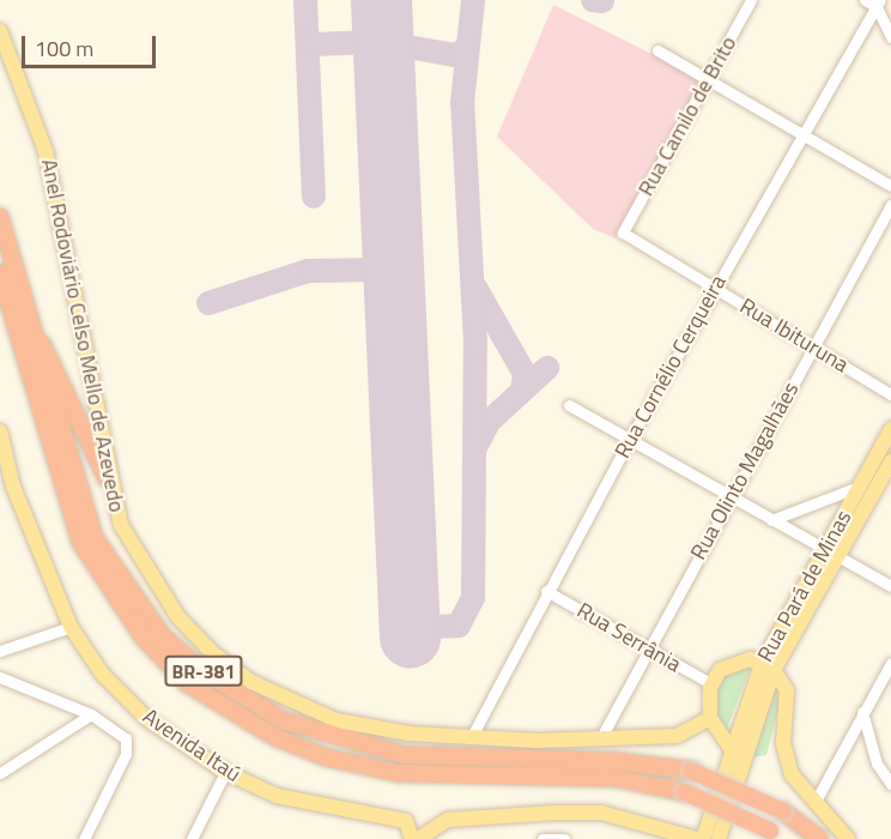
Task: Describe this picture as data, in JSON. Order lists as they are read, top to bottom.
{
  "streets": {
    "highway": ["Anel Rodoviário Celso Mello de Azevedo", "BR-381"],
    "main road": ["Rua Pará de Minas", "Avenida Itaú"],
    "street": [
      "Rua Camilo de Brito",
      "Rua Ibituruna",
      "Rua Cornélio Cerqueira",
      "Rua Olinto Magalhães",
      "Rua Serrânia"
    ]
  },
  "crossings": [
    ["Rua Camilo de Brito", "Rua Ibituruna"],
    ["Anel Rodoviário Celso Mello de Azevedo", "Rua Cornélio Cerqueira"],
    ["Anel Rodoviário Celso Mello de Azevedo", "Rua Olinto Magalhães"],
    ["Rua Ibituruna", "Rua Cornélio Cerqueira"],
    ["Rua Ibituruna", "Rua Olinto Magalhães"],
    ["Rua Cornélio Cerqueira", "Rua Serrânia"],
    ["Rua Olinto Magalhães", "Rua Serrânia"]
  ],
  "scale_bar": "100 m"
}
